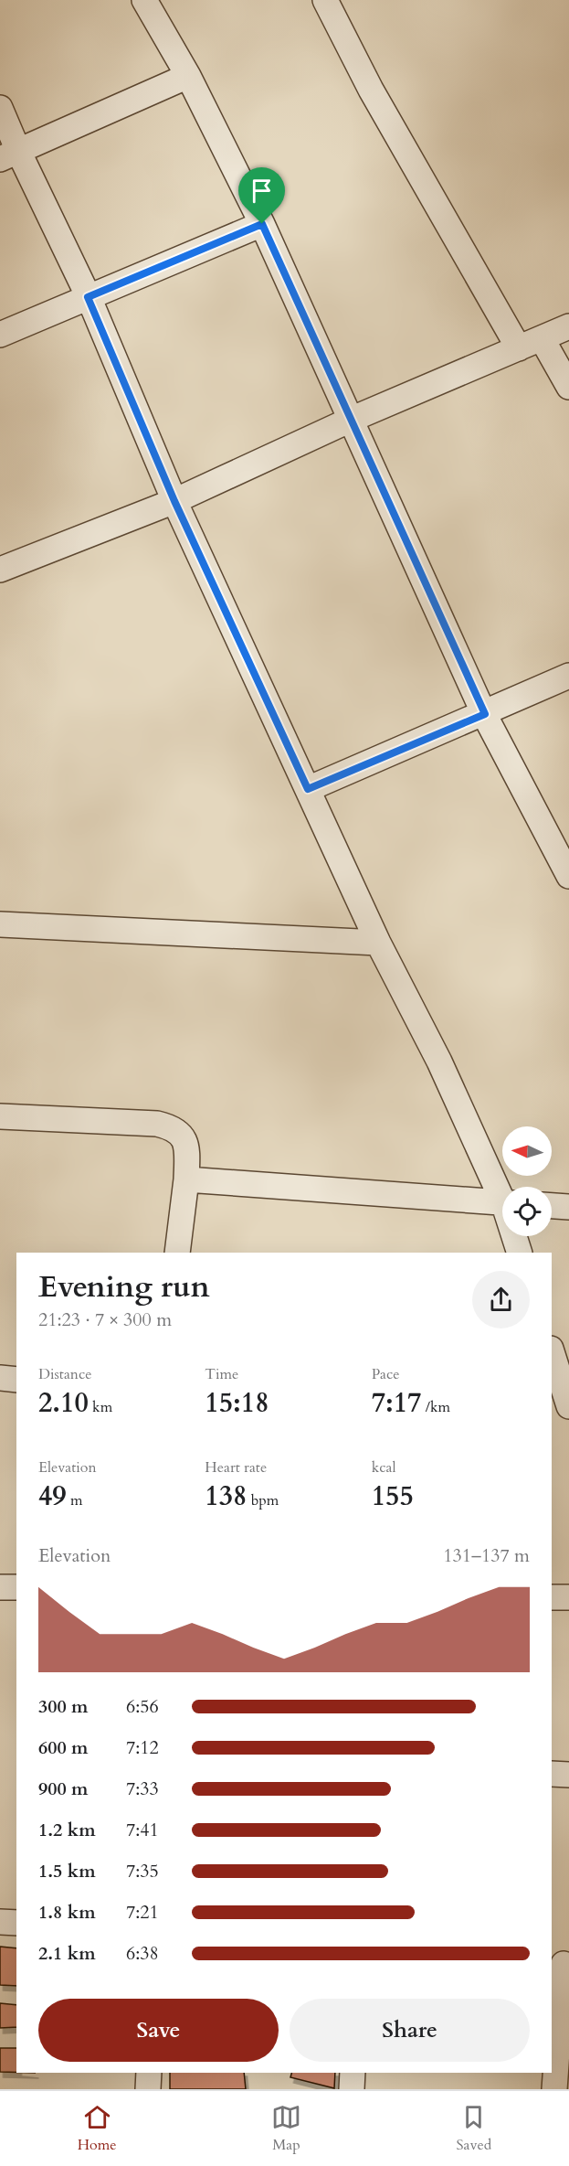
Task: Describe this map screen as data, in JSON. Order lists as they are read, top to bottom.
{
  "north": "left",
  "page": {
    "heading": ["Evening run", "21:23 · 7 × 300 m"],
    "stats": [
      ["Distance", "2.10 km"],
      ["Time", "15:18"],
      ["Pace", "7:17 /km"],
      ["Elevation", "49 m"],
      ["Heart rate", "138 bpm"],
      ["kcal", "155"]
    ],
    "chart": ["Elevation", "131–137 m"],
    "list": [
      {
        "name": "300 m",
        "note": "6:56"
      },
      {
        "name": "600 m",
        "note": "7:12"
      },
      {
        "name": "900 m",
        "note": "7:33"
      },
      {
        "name": "1.2 km",
        "note": "7:41"
      },
      {
        "name": "1.5 km",
        "note": "7:35"
      },
      {
        "name": "1.8 km",
        "note": "7:21"
      },
      {
        "name": "2.1 km",
        "note": "6:38"
      }
    ],
    "buttons": ["Save", "Share"],
    "tabs": ["Home", "Map", "Saved"]
  }
}
